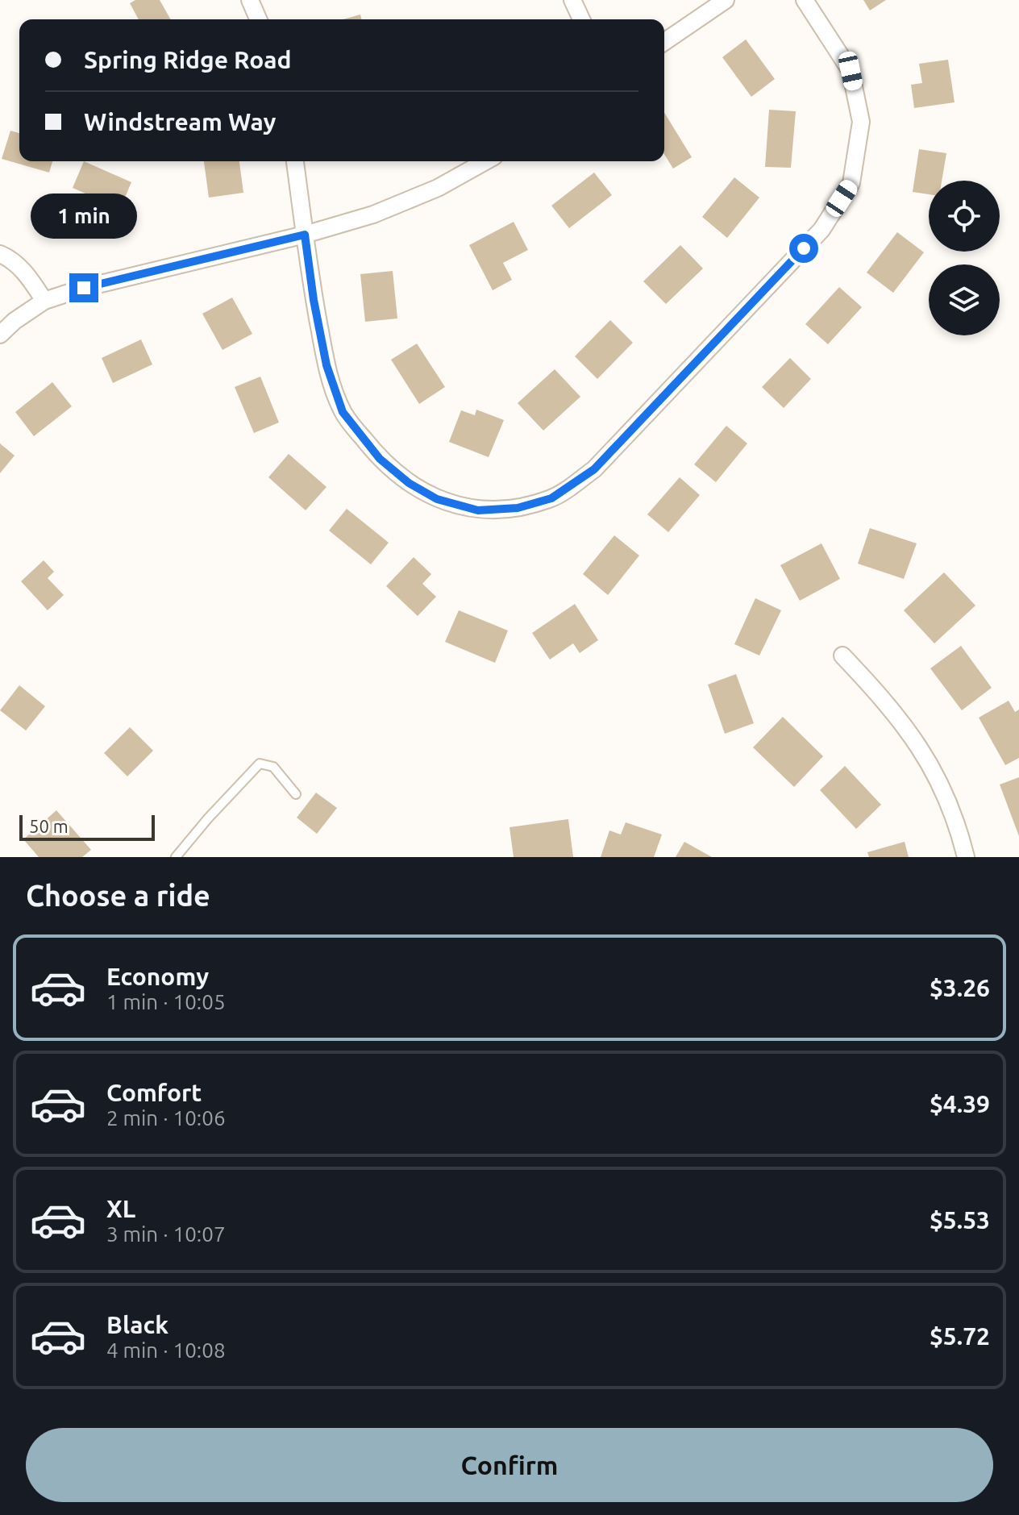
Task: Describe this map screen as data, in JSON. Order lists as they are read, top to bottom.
{
  "scale_bar": "50 m",
  "page": {
    "banner": ["Spring Ridge Road", "Windstream Way"],
    "bubble": "1 min",
    "scale": "50 m",
    "heading": "Choose a ride",
    "list": [
      {
        "name": "Economy",
        "note": "1 min · 10:05",
        "value": "$3.26"
      },
      {
        "name": "Comfort",
        "note": "2 min · 10:06",
        "value": "$4.39"
      },
      {
        "name": "XL",
        "note": "3 min · 10:07",
        "value": "$5.53"
      },
      {
        "name": "Black",
        "note": "4 min · 10:08",
        "value": "$5.72"
      }
    ],
    "buttons": "Confirm"
  }
}
